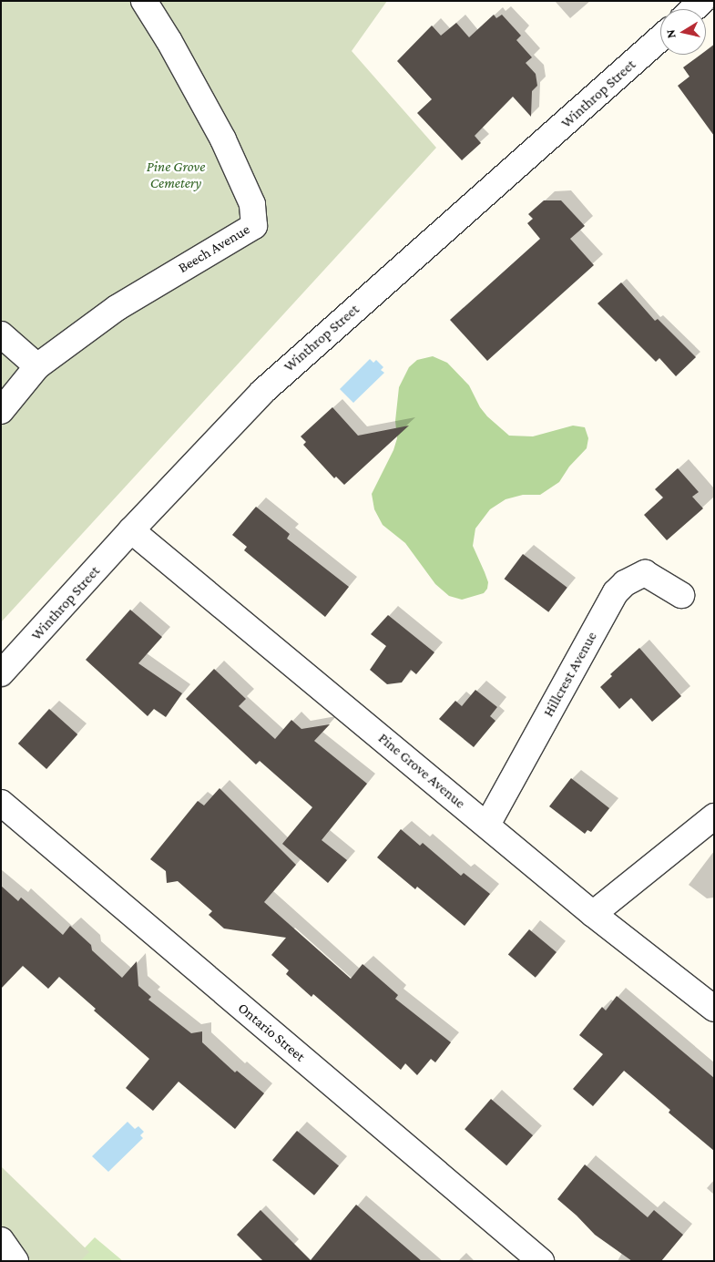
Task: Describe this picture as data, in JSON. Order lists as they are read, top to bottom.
{
  "streets": {
    "street": [
      "Winthrop Street",
      "Beech Avenue",
      "Hillcrest Avenue",
      "Pine Grove Avenue",
      "Ontario Street"
    ]
  },
  "crossings": [
    ["Winthrop Street", "Pine Grove Avenue"],
    ["Hillcrest Avenue", "Pine Grove Avenue"]
  ],
  "parks": ["Pine Grove Cemetery"],
  "north": "left"
}
